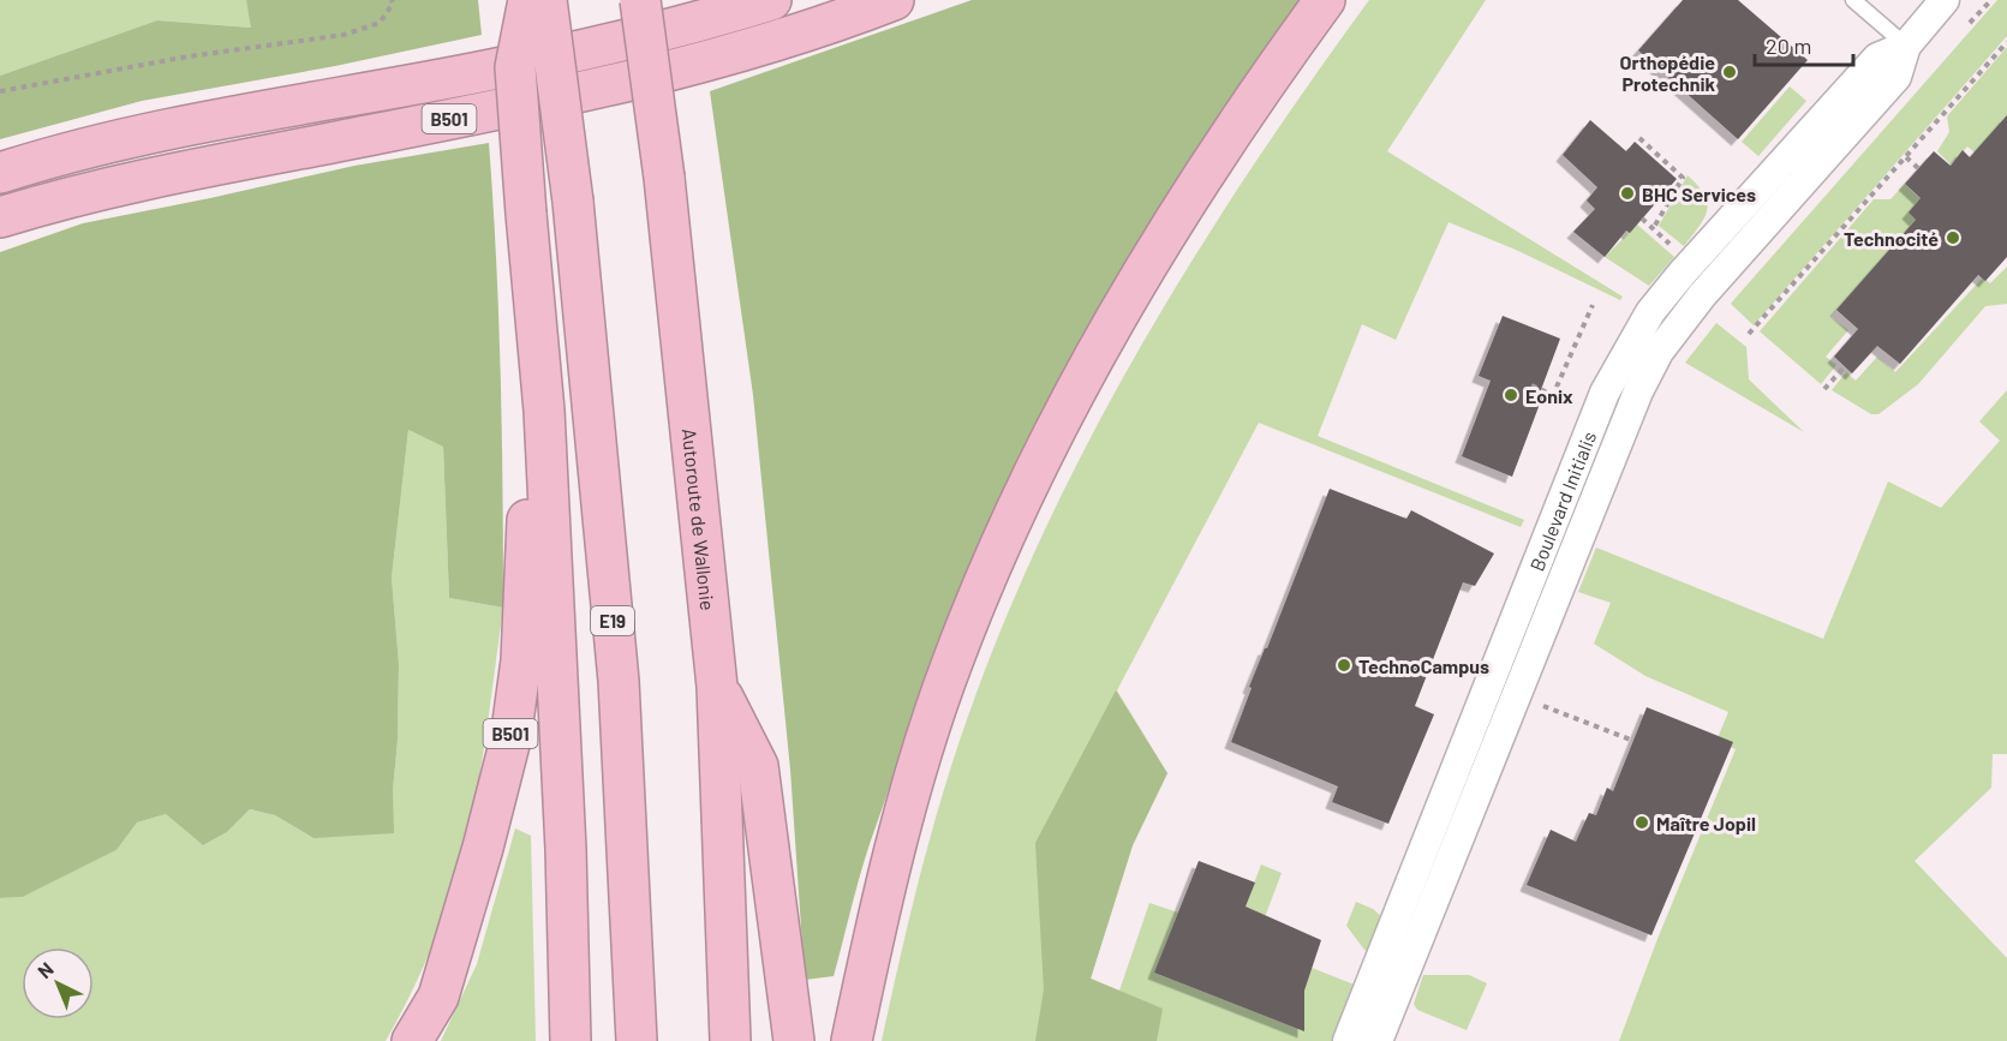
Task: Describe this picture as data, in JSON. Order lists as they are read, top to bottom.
{
  "streets": {
    "highway": ["B501", "Autoroute de Wallonie", "E19"],
    "street": ["Boulevard Initialis"]
  },
  "places": [
    "Orthopédie Protechnik",
    "BHC Services",
    "Technocité",
    "Eonix",
    "TechnoCampus",
    "Maître Jopil"
  ],
  "scale_bar": "20 m",
  "north": "top left"
}
